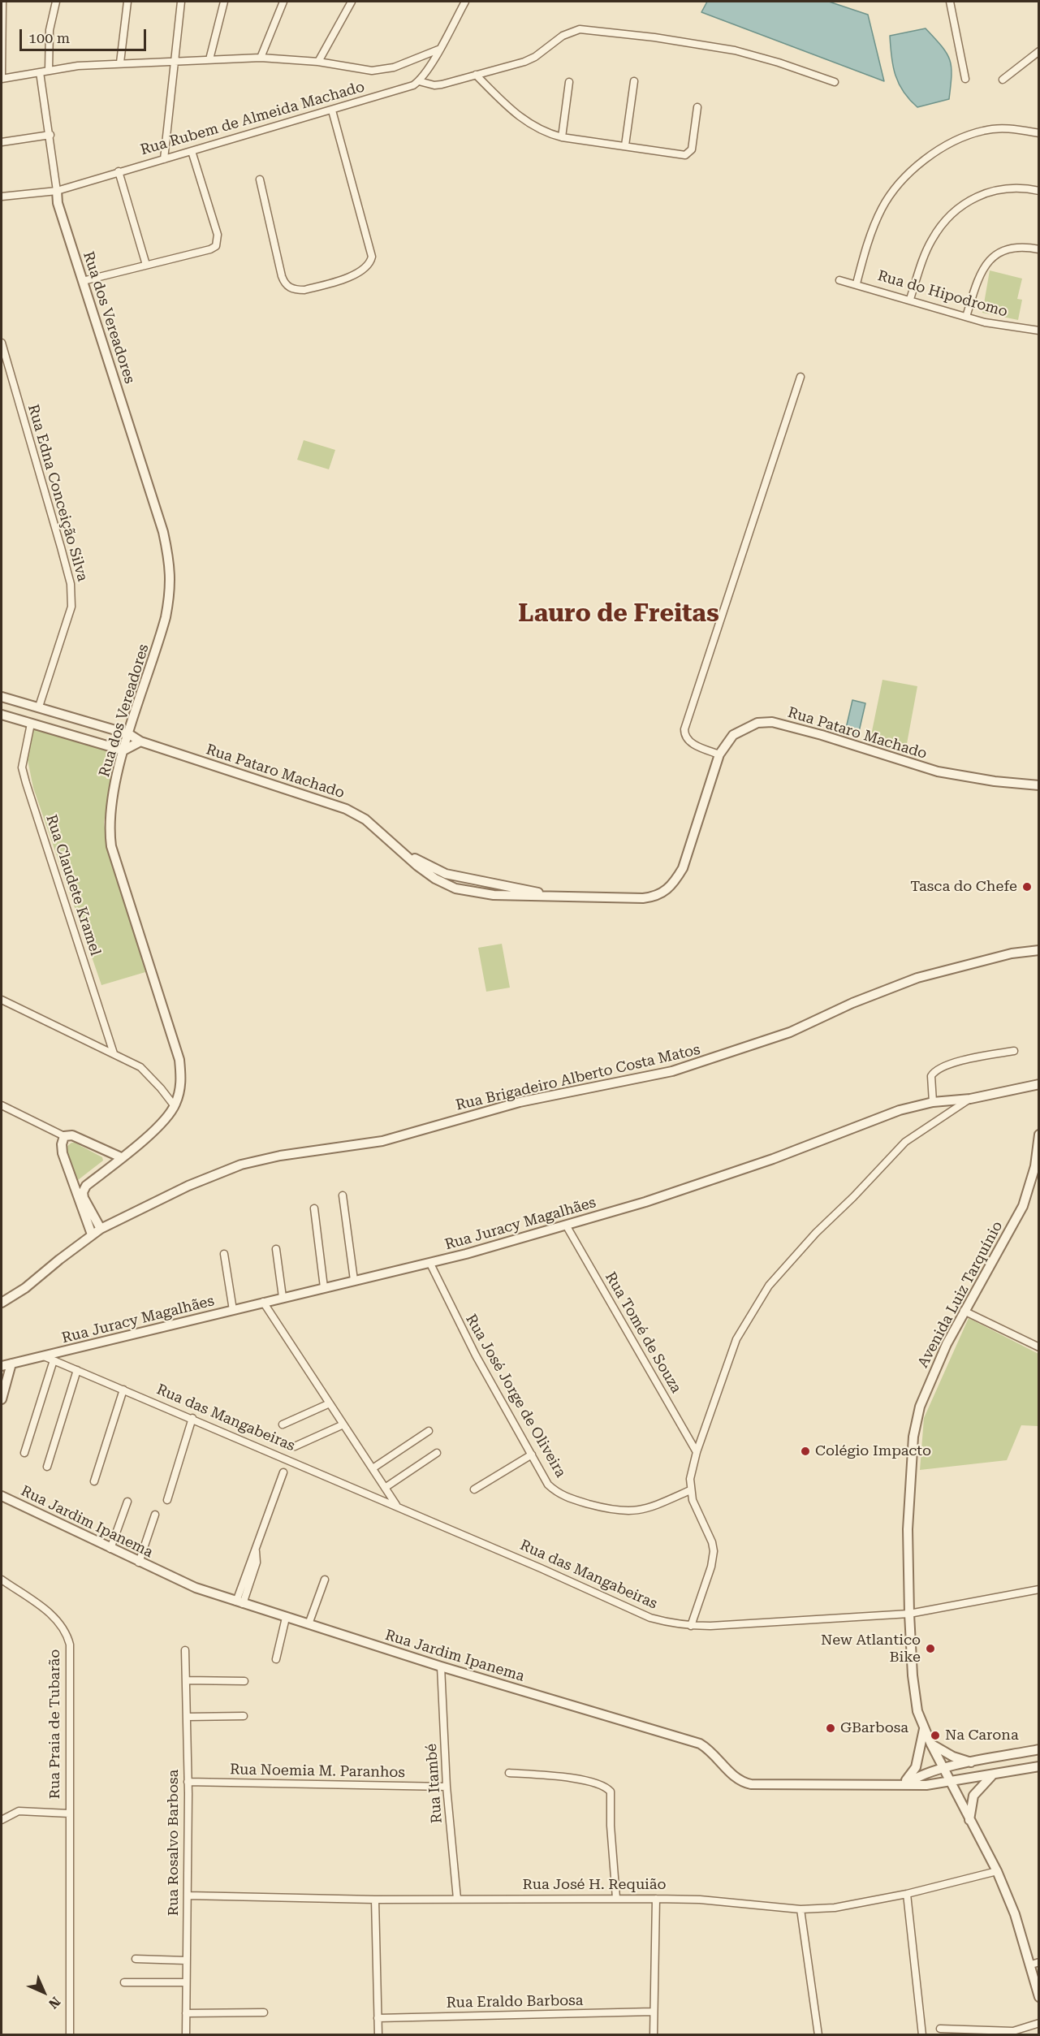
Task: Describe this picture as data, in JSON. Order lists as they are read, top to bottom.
{
  "streets": {
    "street": [
      "Rua Rubem de Almeida Machado",
      "Rua do Hipodromo",
      "Rua dos Vereadores",
      "Rua Edna Conceição Silva",
      "Rua Pataro Machado",
      "Rua Claudete Kramel",
      "Rua Brigadeiro Alberto Costa Matos",
      "Rua Juracy Magalhães",
      "Avenida Luiz Tarquínio",
      "Rua Tomé de Souza",
      "Rua José Jorge de Oliveira",
      "Rua das Mangabeiras",
      "Rua Jardim Ipanema",
      "Rua Praia de Tubarão",
      "Rua Noemia M. Paranhos",
      "Rua Itambé",
      "Rua Rosalvo Barbosa",
      "Rua José H. Requião",
      "Rua Eraldo Barbosa"
    ]
  },
  "crossings": [
    ["Rua Rubem de Almeida Machado", "Rua dos Vereadores"],
    ["Rua dos Vereadores", "Rua Pataro Machado"],
    ["Rua dos Vereadores", "Rua Brigadeiro Alberto Costa Matos"],
    ["Rua Edna Conceição Silva", "Rua Pataro Machado"],
    ["Rua Juracy Magalhães", "Rua Tomé de Souza"],
    ["Rua Juracy Magalhães", "Rua José Jorge de Oliveira"],
    ["Rua Juracy Magalhães", "Rua das Mangabeiras"],
    ["Avenida Luiz Tarquínio", "Rua das Mangabeiras"],
    ["Avenida Luiz Tarquínio", "Rua Jardim Ipanema"],
    ["Avenida Luiz Tarquínio", "Rua José H. Requião"],
    ["Rua Jardim Ipanema", "Rua Itambé"],
    ["Rua Noemia M. Paranhos", "Rua Itambé"],
    ["Rua Noemia M. Paranhos", "Rua Rosalvo Barbosa"],
    ["Rua Itambé", "Rua José H. Requião"],
    ["Rua Rosalvo Barbosa", "Rua José H. Requião"]
  ],
  "districts": ["Lauro de Freitas"],
  "places": [
    "Tasca do Chefe",
    "Colégio Impacto",
    "New Atlantico Bike",
    "GBarbosa",
    "Na Carona"
  ],
  "scale_bar": "100 m",
  "north": "bottom right"
}
